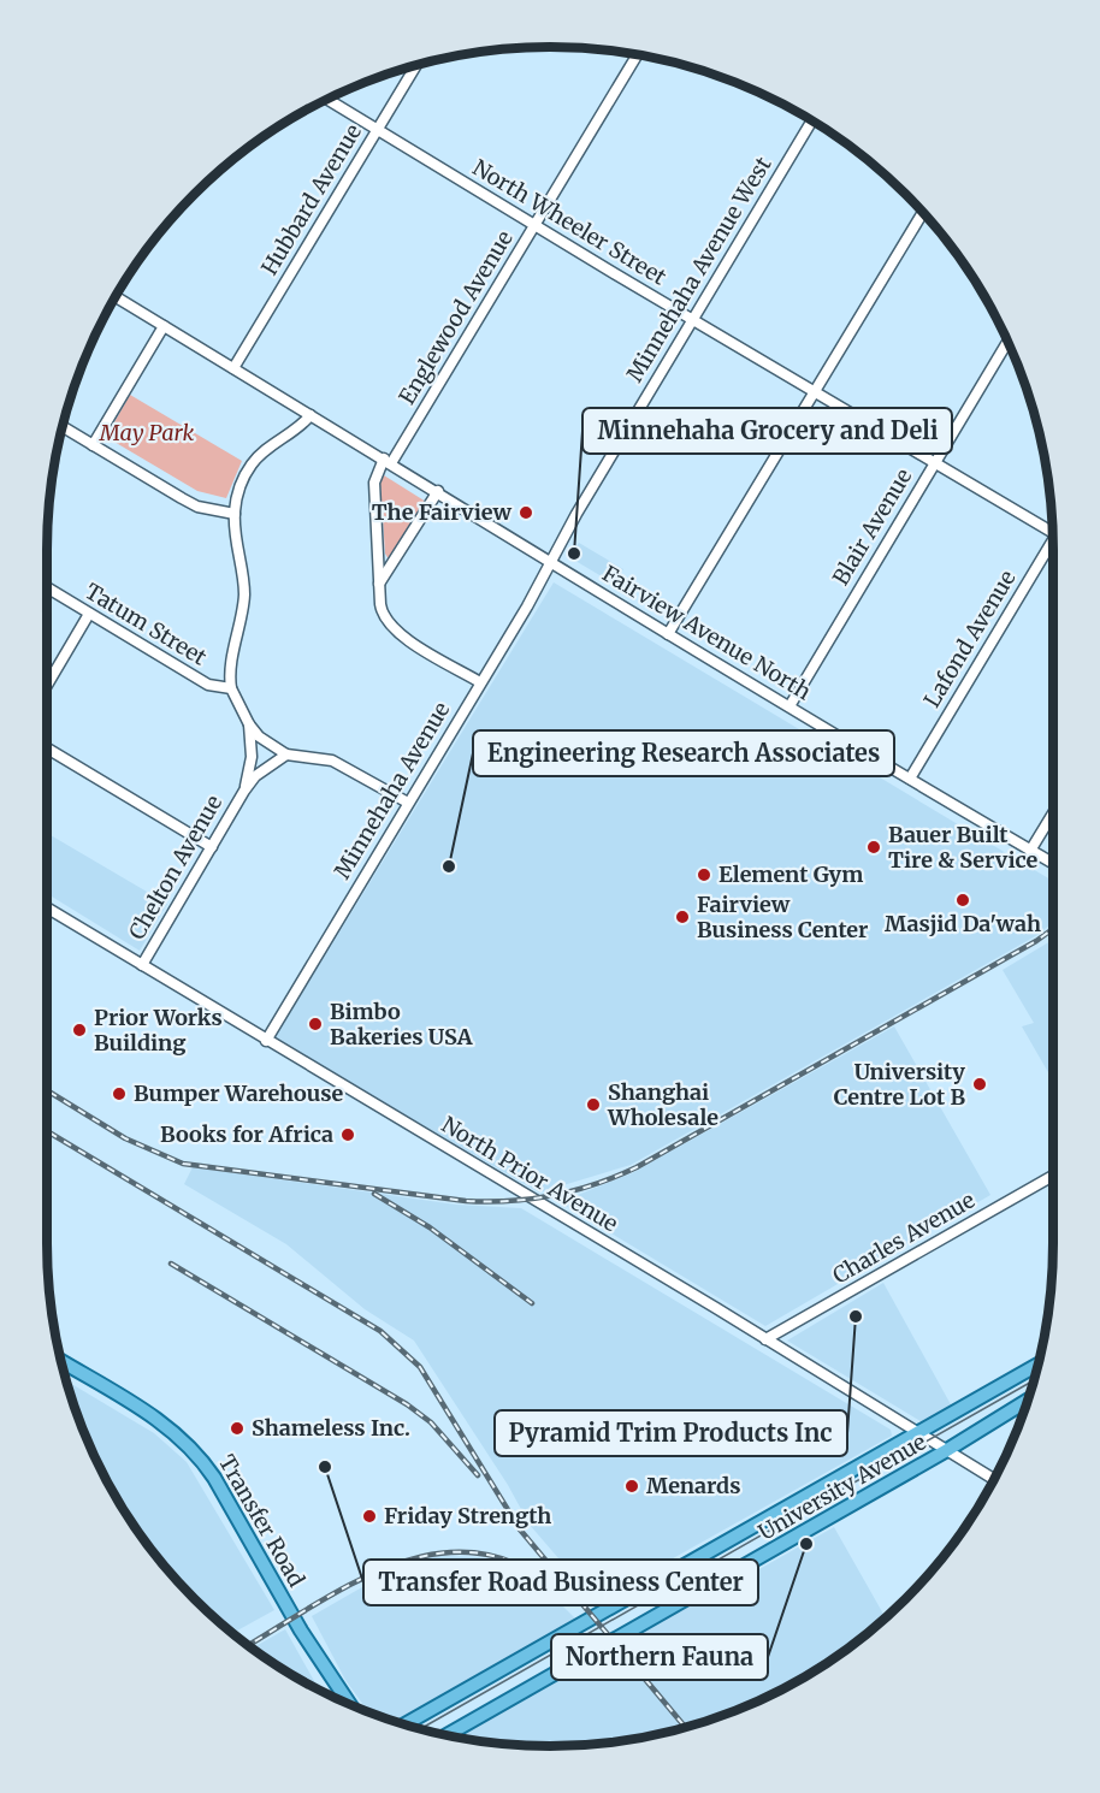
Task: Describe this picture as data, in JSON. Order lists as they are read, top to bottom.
{
  "streets": {
    "main road": ["University Avenue", "Transfer Road"],
    "street": [
      "Hubbard Avenue",
      "North Wheeler Street",
      "Minnehaha Avenue West",
      "Englewood Avenue",
      "Blair Avenue",
      "Tatum Street",
      "Fairview Avenue North",
      "Lafond Avenue",
      "Minnehaha Avenue",
      "Chelton Avenue",
      "North Prior Avenue",
      "Charles Avenue"
    ]
  },
  "crossings": [
    ["Hubbard Avenue", "North Wheeler Street"],
    ["Hubbard Avenue", "Fairview Avenue North"],
    ["North Wheeler Street", "Minnehaha Avenue West"],
    ["North Wheeler Street", "Englewood Avenue"],
    ["North Wheeler Street", "Blair Avenue"],
    ["Minnehaha Avenue West", "Fairview Avenue North"],
    ["Minnehaha Avenue West", "Minnehaha Avenue"],
    ["Englewood Avenue", "Fairview Avenue North"],
    ["Englewood Avenue", "Minnehaha Avenue"],
    ["Blair Avenue", "Fairview Avenue North"],
    ["Fairview Avenue North", "Lafond Avenue"],
    ["Fairview Avenue North", "Minnehaha Avenue"],
    ["Minnehaha Avenue", "North Prior Avenue"],
    ["Chelton Avenue", "North Prior Avenue"],
    ["North Prior Avenue", "Charles Avenue"],
    ["North Prior Avenue", "University Avenue"]
  ],
  "parks": ["May Park"],
  "places": [
    "The Fairview",
    "Minnehaha Grocery and Deli",
    "Bauer Built Tire & Service",
    "Engineering Research Associates",
    "Element Gym",
    "Masjid Da'wah",
    "Fairview Business Center",
    "Bimbo Bakeries USA",
    "Prior Works Building",
    "University Centre Lot B",
    "Bumper Warehouse",
    "Shanghai Wholesale",
    "Books for Africa",
    "Pyramid Trim Products Inc",
    "Shameless Inc.",
    "Transfer Road Business Center",
    "Menards",
    "Friday Strength",
    "Northern Fauna"
  ]
}
